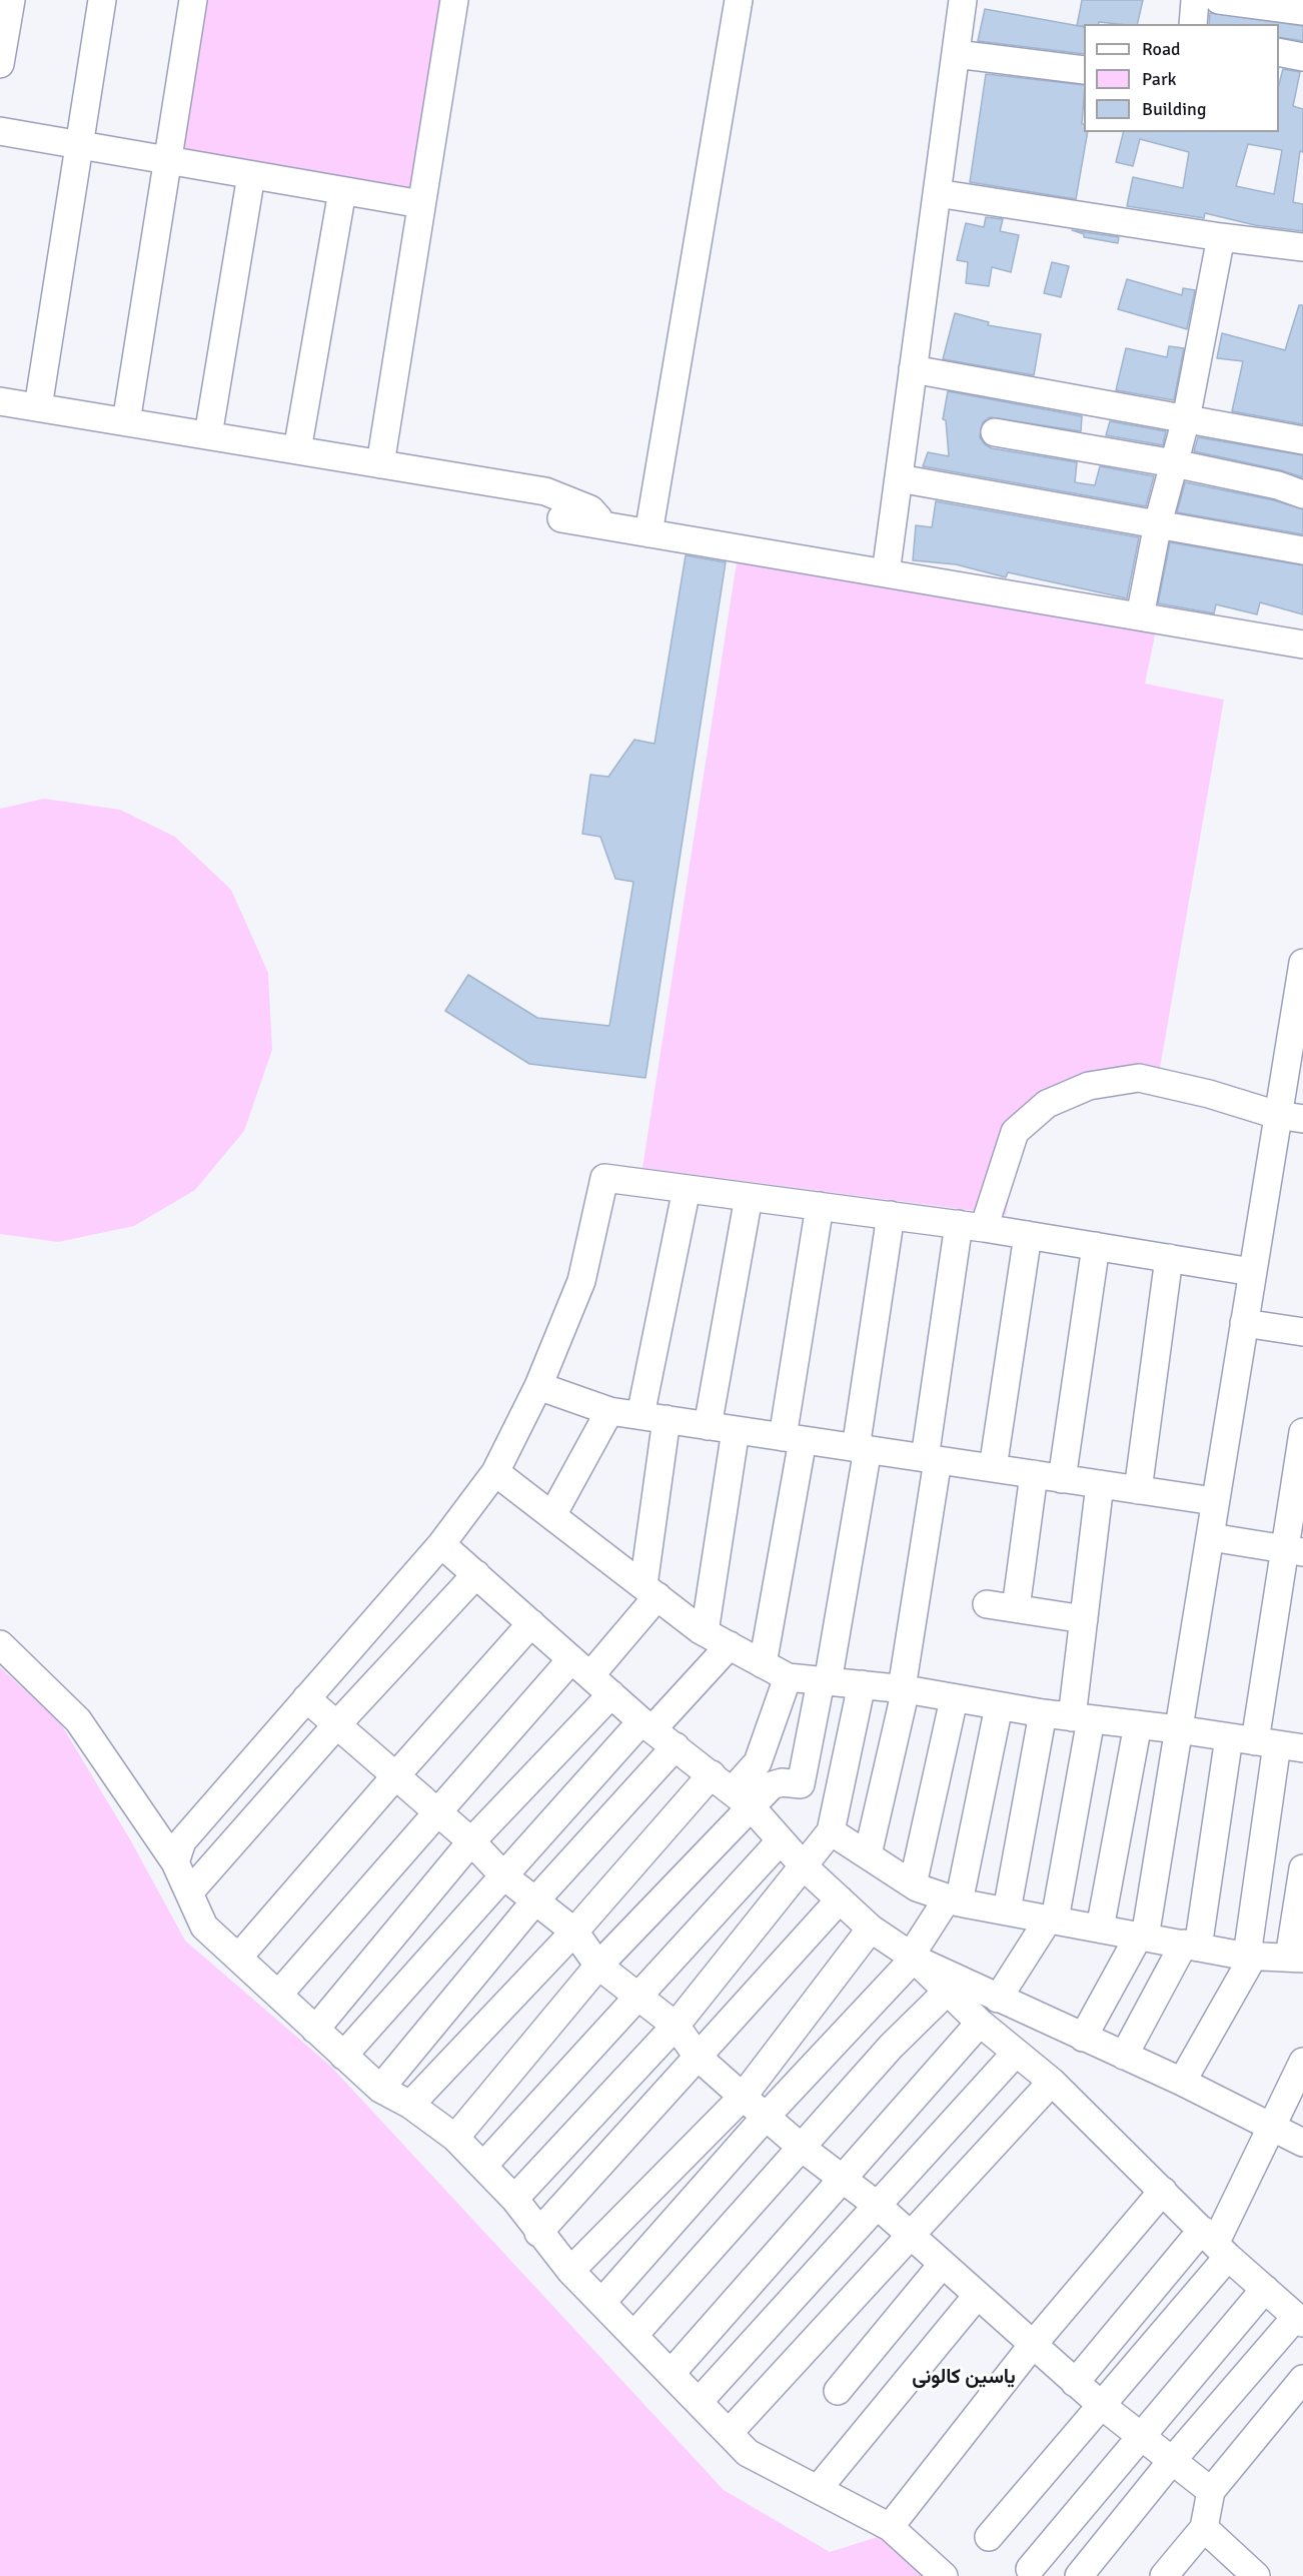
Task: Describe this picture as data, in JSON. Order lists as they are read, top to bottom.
{
  "districts": ["یاسین کالونی"],
  "legend": ["Road", "Park", "Building"]
}
